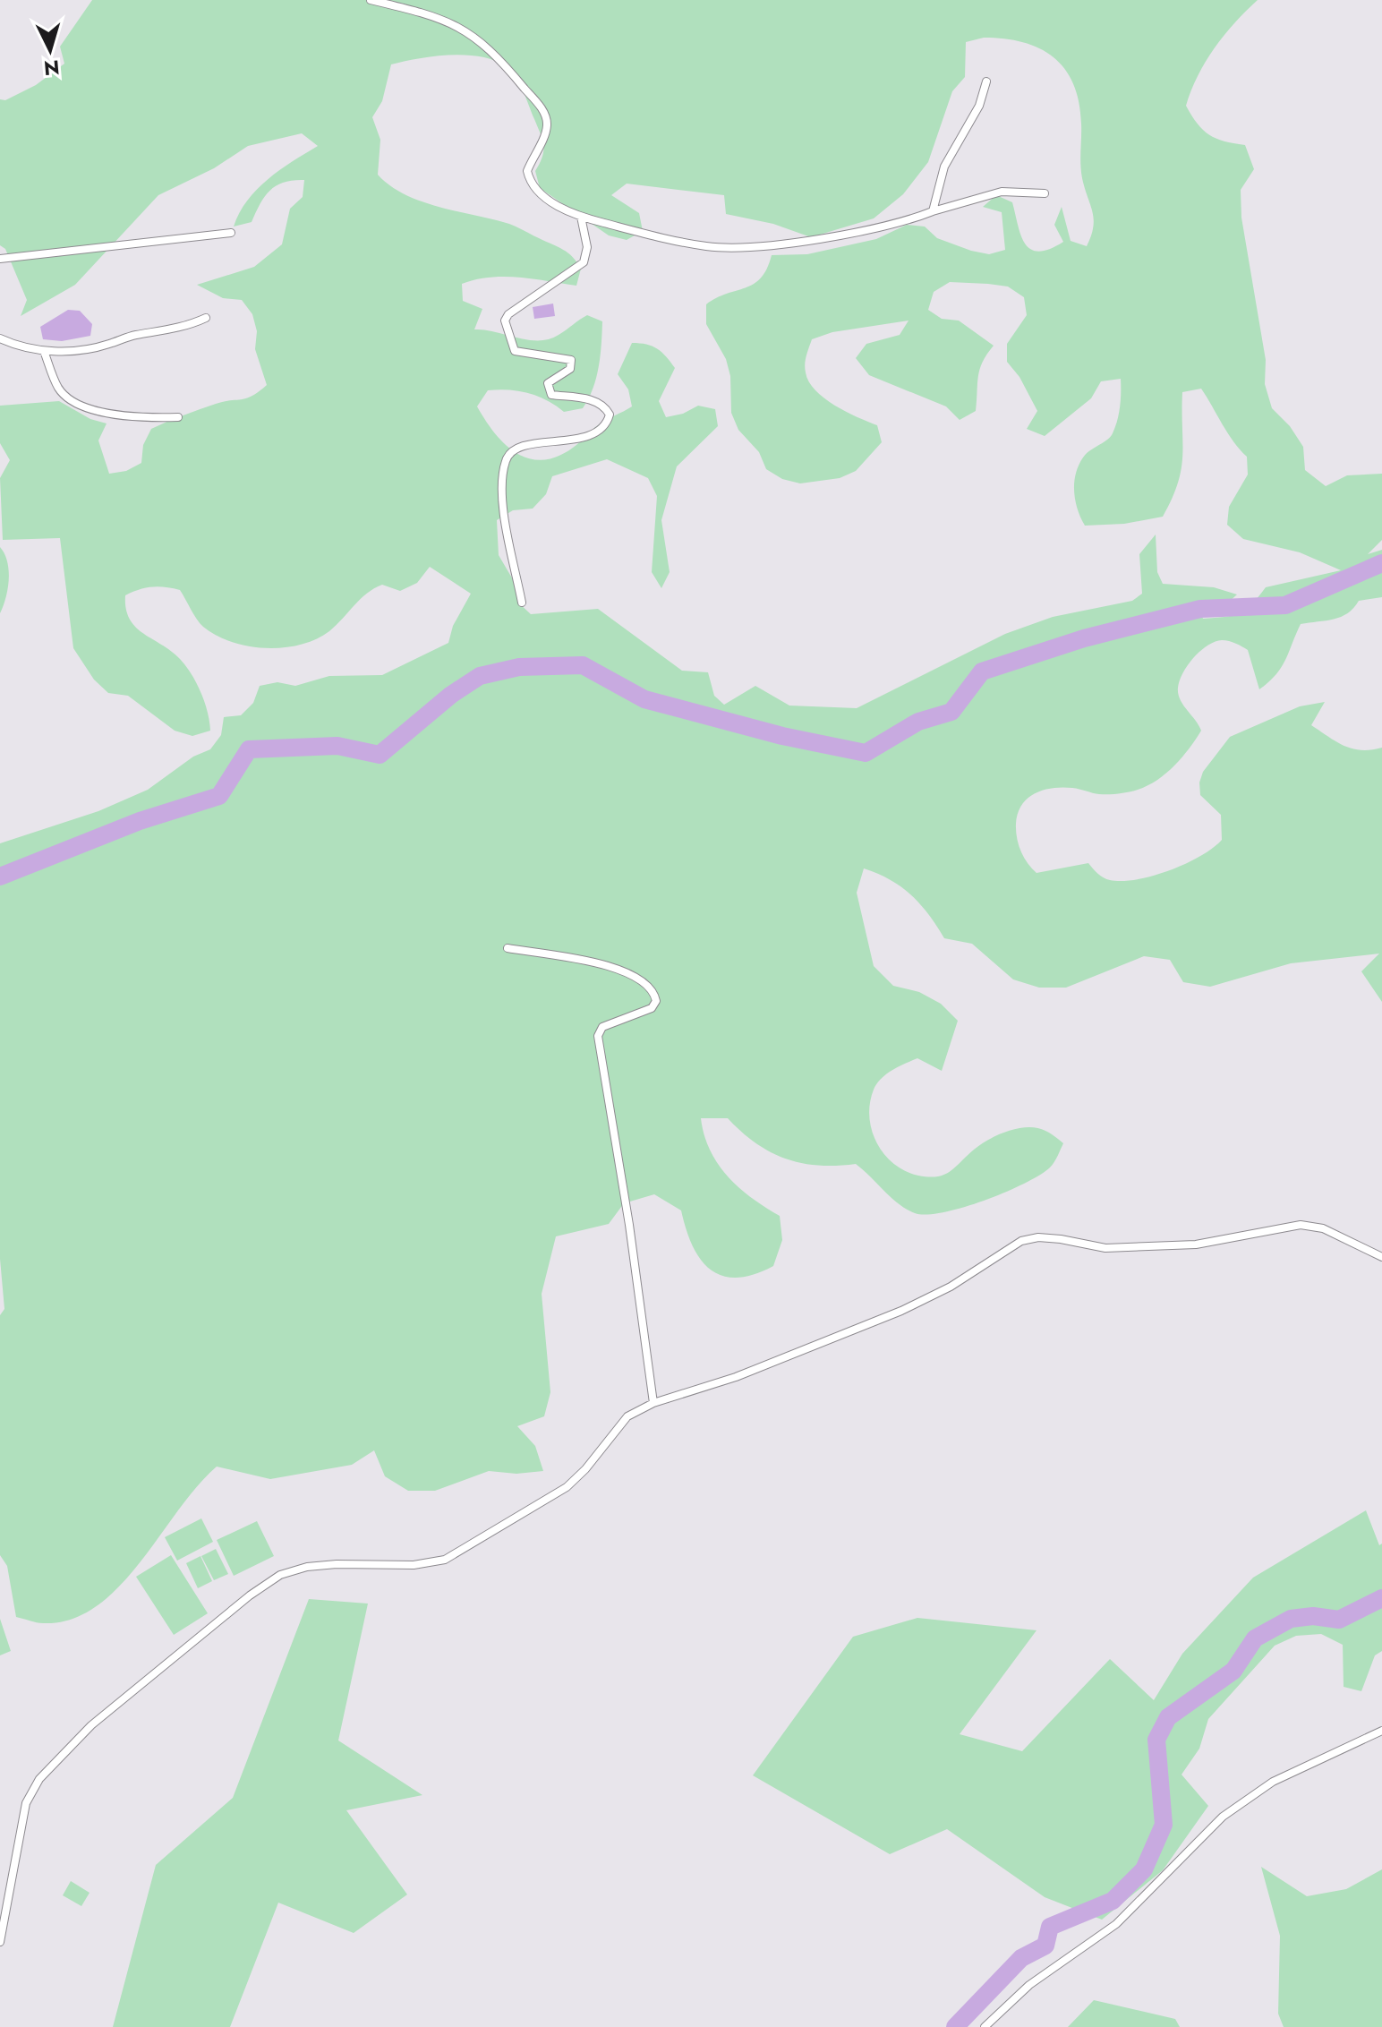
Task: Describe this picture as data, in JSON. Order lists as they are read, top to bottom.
{
  "north": "bottom"
}
